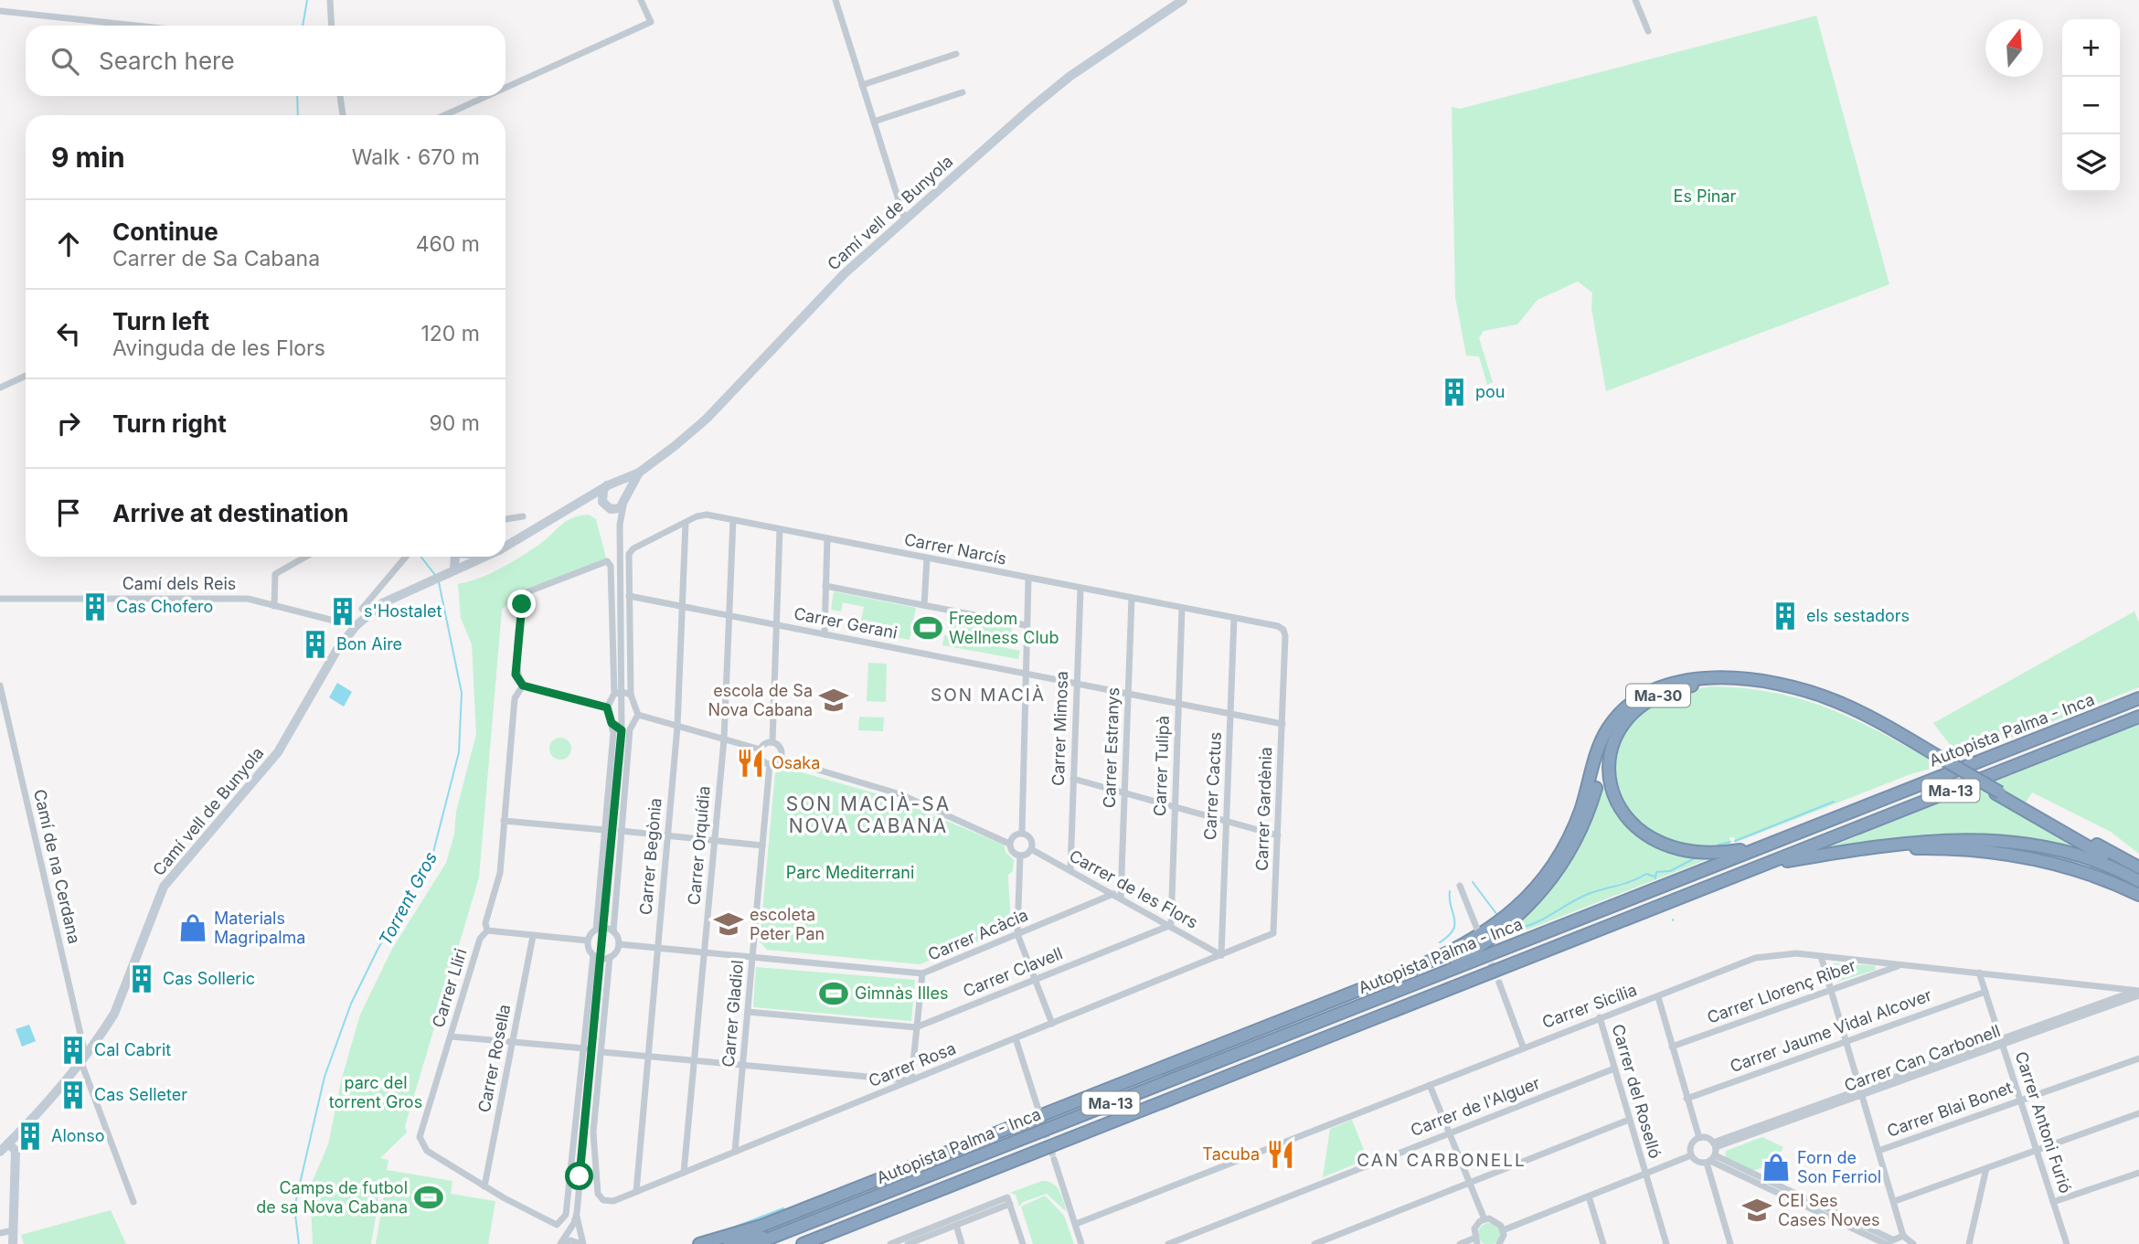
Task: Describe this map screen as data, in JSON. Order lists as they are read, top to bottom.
{
  "streets": {
    "highway": ["Ma-30", "Autopista Palma - Inca", "Ma-13"],
    "street": [
      "Camí vell de Bunyola",
      "Carrer Narcís",
      "Camí dels Reis",
      "Carrer Gerani",
      "Carrer Mimosa",
      "Carrer Estranys",
      "Carrer Tulipà",
      "Carrer Cactus",
      "Carrer Gardènia",
      "Carrer Orquídia",
      "Carrer Begònia",
      "Camí de na Cerdana",
      "Carrer de les Flors",
      "Carrer Acàcia",
      "Carrer Clavell",
      "Carrer Lliri",
      "Carrer Llorenç Riber",
      "Carrer Sicília",
      "Carrer Gladiol",
      "Carrer Jaume Vidal Alcover",
      "Carrer Rosella",
      "Carrer Can Carbonell",
      "Carrer Rosa",
      "Carrer del Roselló",
      "Carrer de l'Alguer",
      "Carrer Blai Bonet",
      "Carrer Antoni Furió"
    ]
  },
  "crossings": [
    ["Camí vell de Bunyola", "Camí dels Reis"],
    ["Camí vell de Bunyola", "Camí de na Cerdana"],
    ["Carrer Narcís", "Carrer Gerani"],
    ["Carrer Narcís", "Carrer Mimosa"],
    ["Carrer Narcís", "Carrer Estranys"],
    ["Carrer Narcís", "Carrer Tulipà"],
    ["Carrer Narcís", "Carrer Cactus"],
    ["Carrer Narcís", "Carrer Gardènia"],
    ["Carrer Narcís", "Carrer Orquídia"],
    ["Carrer Narcís", "Carrer Begònia"],
    ["Carrer Gerani", "Carrer Mimosa"],
    ["Carrer Gerani", "Carrer Estranys"],
    ["Carrer Gerani", "Carrer Tulipà"],
    ["Carrer Gerani", "Carrer Cactus"],
    ["Carrer Gerani", "Carrer Gardènia"],
    ["Carrer Gerani", "Carrer Orquídia"],
    ["Carrer Gerani", "Carrer Begònia"],
    ["Ma-30", "Autopista Palma - Inca"],
    ["Carrer Mimosa", "Carrer de les Flors"],
    ["Carrer Estranys", "Carrer de les Flors"],
    ["Carrer Tulipà", "Carrer de les Flors"],
    ["Carrer Tulipà", "Carrer Clavell"],
    ["Carrer Cactus", "Carrer Gardènia"],
    ["Carrer Cactus", "Carrer de les Flors"],
    ["Carrer Cactus", "Carrer Rosa"],
    ["Carrer Gardènia", "Carrer de les Flors"],
    ["Carrer Gardènia", "Carrer Rosa"],
    ["Carrer Orquídia", "Carrer Acàcia"],
    ["Carrer Orquídia", "Carrer Rosa"],
    ["Carrer Begònia", "Carrer Acàcia"],
    ["Carrer Begònia", "Carrer Rosa"],
    ["Carrer de les Flors", "Carrer Acàcia"],
    ["Carrer de les Flors", "Carrer Clavell"],
    ["Carrer de les Flors", "Carrer Rosa"],
    ["Carrer Acàcia", "Carrer Gladiol"],
    ["Carrer Clavell", "Carrer Gladiol"],
    ["Carrer Lliri", "Carrer Rosella"],
    ["Carrer Llorenç Riber", "Carrer Sicília"],
    ["Carrer Sicília", "Carrer Can Carbonell"],
    ["Carrer Sicília", "Carrer del Roselló"],
    ["Carrer Sicília", "Carrer Antoni Furió"],
    ["Carrer Gladiol", "Carrer Rosa"],
    ["Carrer Jaume Vidal Alcover", "Carrer Antoni Furió"],
    ["Carrer Can Carbonell", "Carrer Antoni Furió"],
    ["Carrer del Roselló", "Carrer de l'Alguer"],
    ["Carrer Blai Bonet", "Carrer Antoni Furió"]
  ],
  "districts": ["SON MACIÀ", "SON MACIÀ-SA NOVA CABANA", "CAN CARBONELL"],
  "water": ["Torrent Gros"],
  "parks": ["Es Pinar", "Parc Mediterrani", "parc del torrent Gros"],
  "places": {
    "building": [
      "pou",
      "Cas Chofero",
      "s'Hostalet",
      "els sestadors",
      "Bon Aire",
      "Cas Solleric",
      "Cal Cabrit",
      "Cas Selleter",
      "Alonso"
    ],
    "sports": ["Freedom Wellness Club", "Gimnàs Illes", "Camps de futbol de sa Nova Cabana"],
    "school or university": ["escola de Sa Nova Cabana", "escoleta Peter Pan", "CEI Ses Cases Noves"],
    "restaurant": ["Osaka", "Tacuba"],
    "shop": ["Materials Magripalma", "Forn de Son Ferriol"]
  },
  "north": "top",
  "page": {
    "map_buttons": ["+", "−"],
    "search": "Search here",
    "heading": ["9 min", "Walk · 670 m"],
    "list": [
      ["Continue", "Carrer de Sa Cabana", "460 m"],
      ["Turn left", "Avinguda de les Flors", "120 m"],
      ["Turn right", "90 m"],
      "Arrive at destination"
    ]
  }
}
